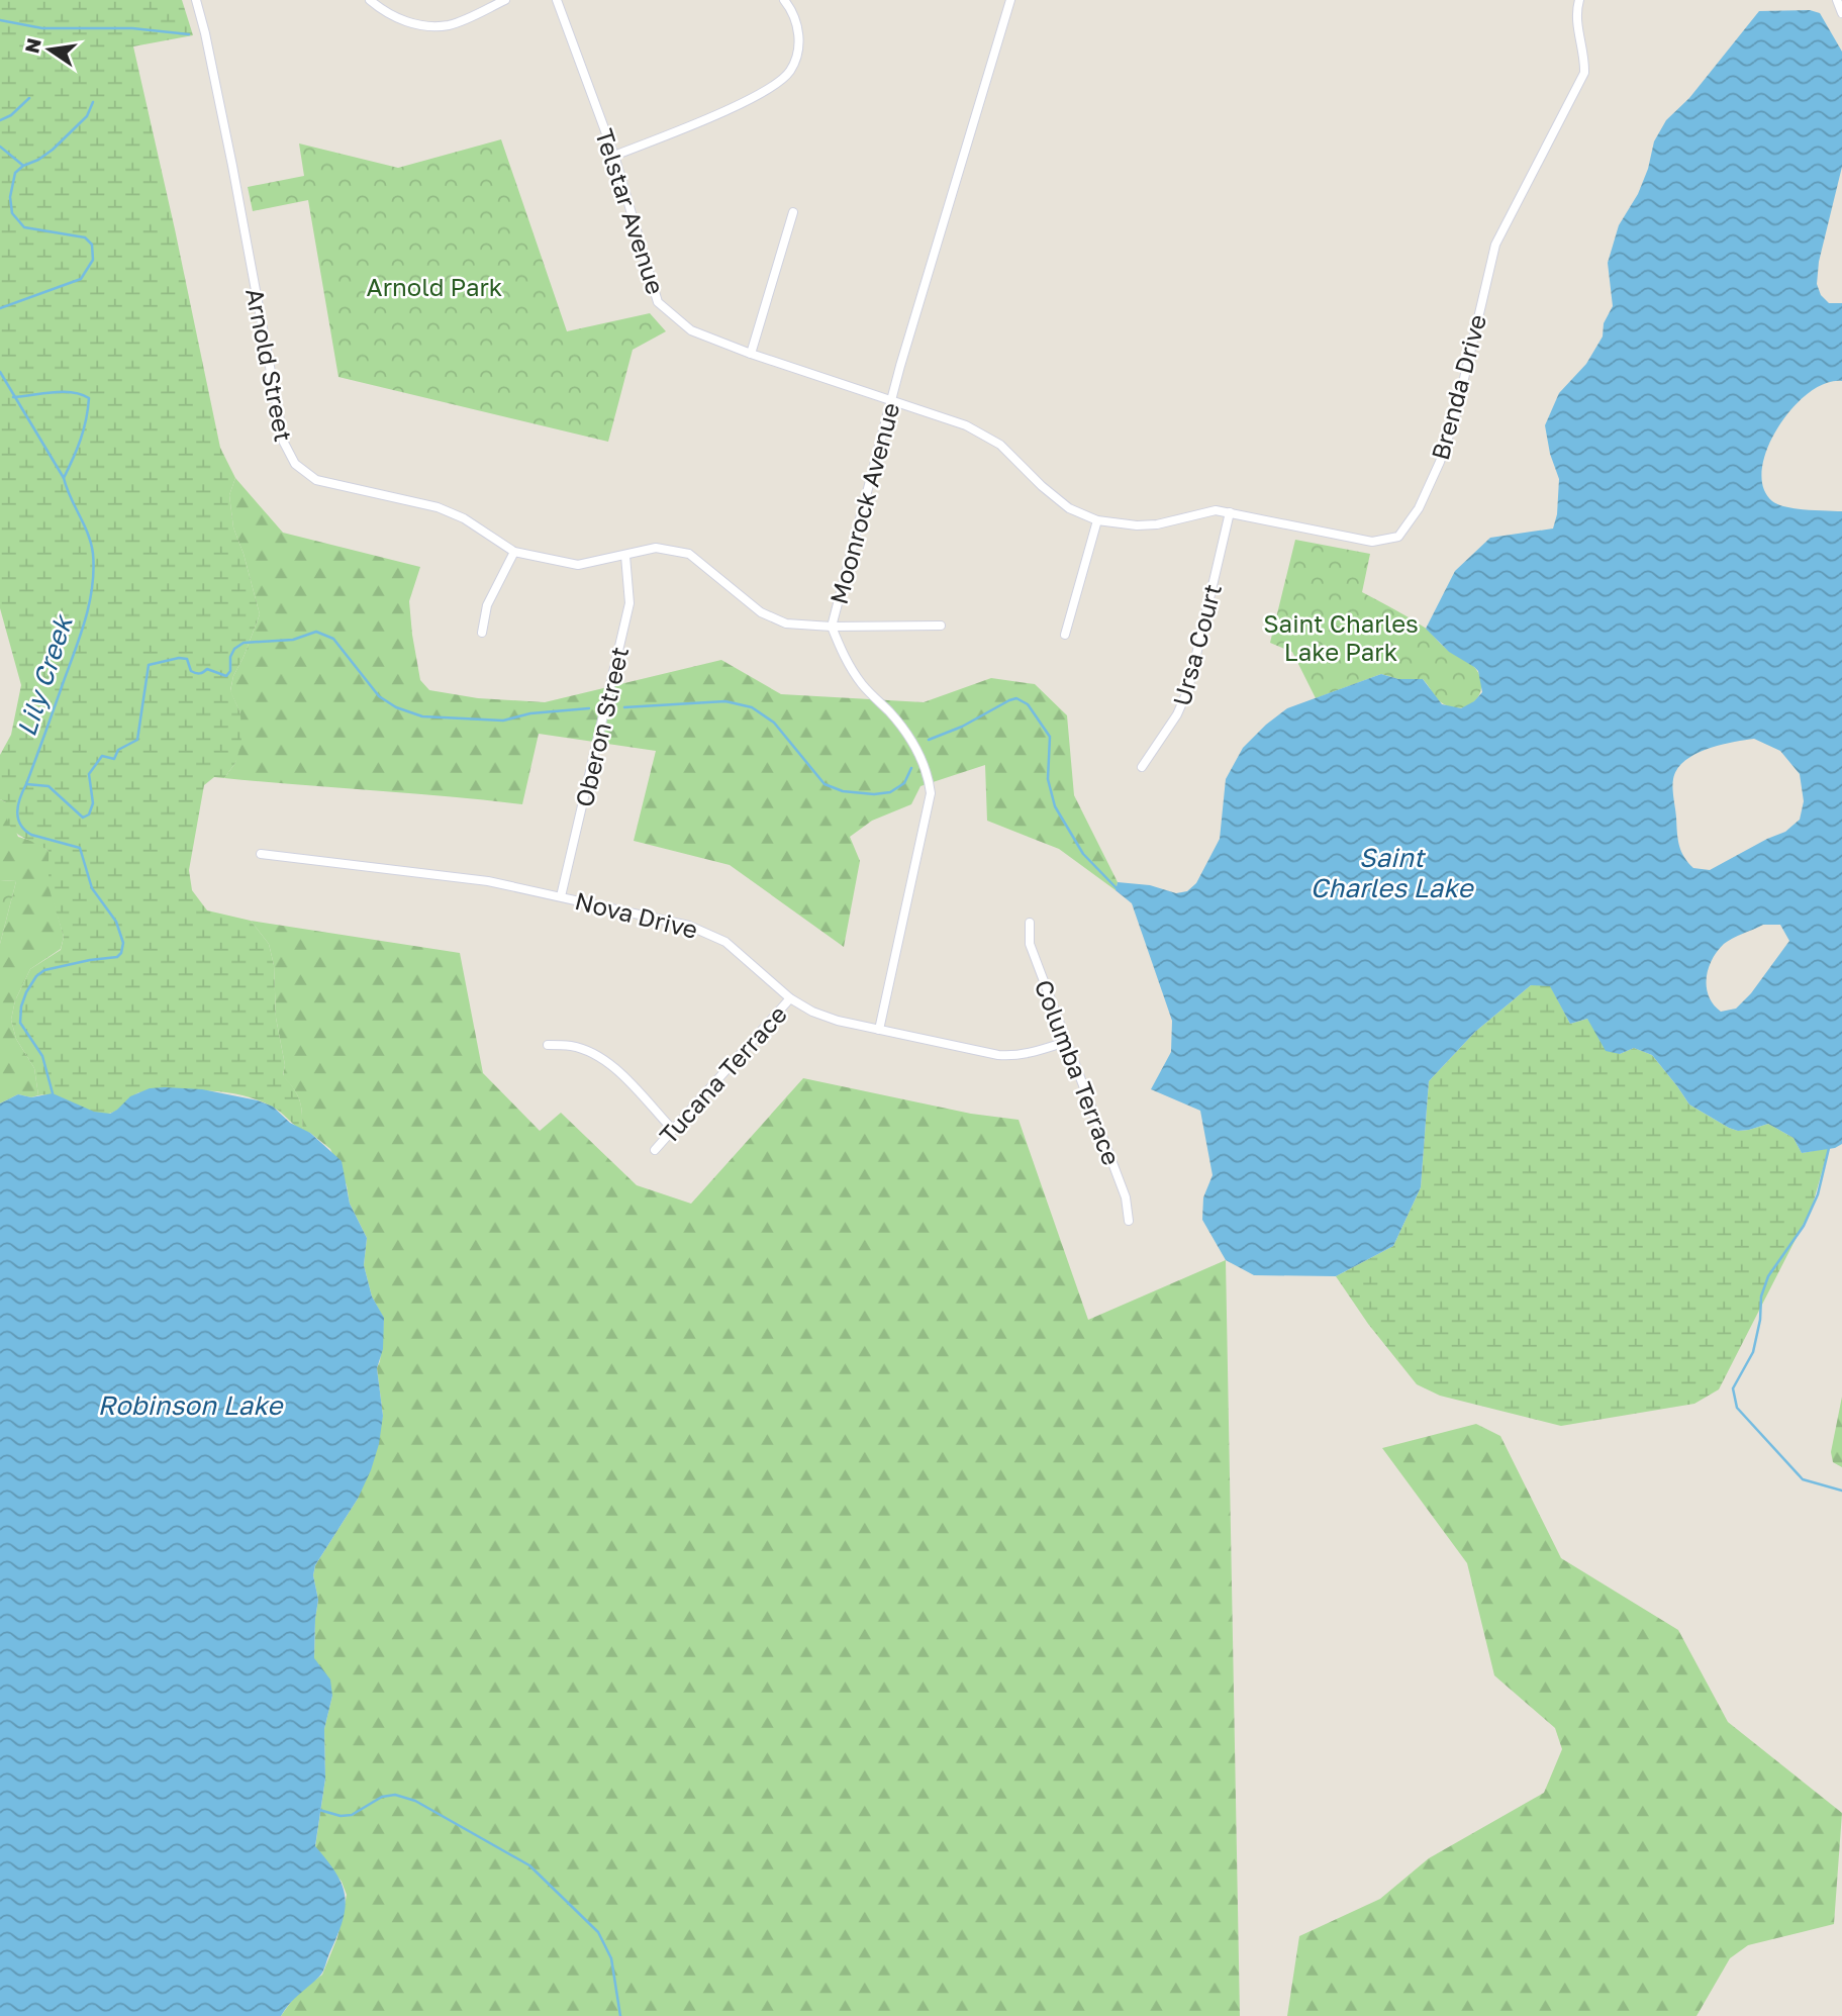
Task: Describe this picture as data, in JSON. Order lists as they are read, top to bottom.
{
  "streets": {
    "street": [
      "Telstar Avenue",
      "Arnold Street",
      "Brenda Drive",
      "Moonrock Avenue",
      "Ursa Court",
      "Oberon Street",
      "Nova Drive",
      "Columba Terrace",
      "Tucana Terrace"
    ]
  },
  "crossings": [
    ["Telstar Avenue", "Brenda Drive"],
    ["Telstar Avenue", "Moonrock Avenue"],
    ["Arnold Street", "Moonrock Avenue"],
    ["Arnold Street", "Oberon Street"],
    ["Brenda Drive", "Moonrock Avenue"],
    ["Brenda Drive", "Ursa Court"],
    ["Moonrock Avenue", "Nova Drive"],
    ["Oberon Street", "Nova Drive"],
    ["Nova Drive", "Columba Terrace"],
    ["Nova Drive", "Tucana Terrace"]
  ],
  "water": ["Lily Creek", "Saint Charles Lake", "Robinson Lake"],
  "parks": ["Arnold Park", "Saint Charles Lake Park"],
  "north": "left"
}
